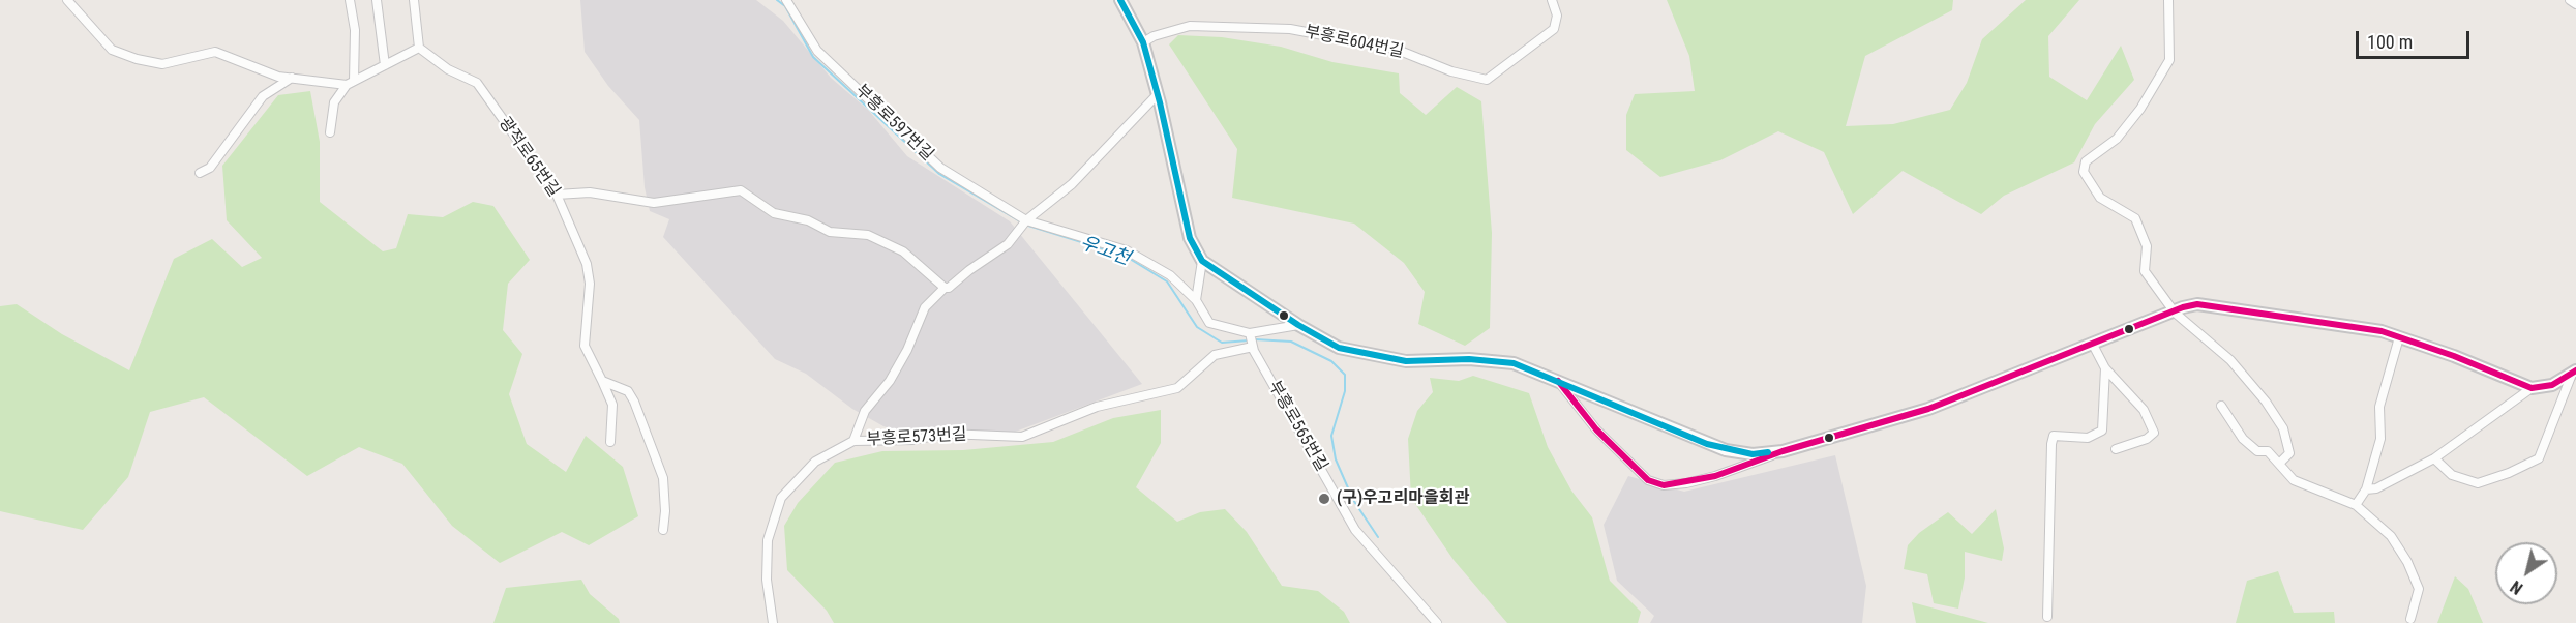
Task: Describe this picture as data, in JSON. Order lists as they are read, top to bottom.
{
  "streets": {
    "street": [
      "부흥로604번길",
      "부흥로597번길",
      "광적로65번길",
      "부흥로565번길",
      "부흥로573번길"
    ]
  },
  "crossings": [
    ["부흥로597번길", "부흥로565번길"],
    ["부흥로565번길", "부흥로573번길"]
  ],
  "water": ["우고천"],
  "places": ["(구)우고리마을회관"],
  "scale_bar": "100 m",
  "north": "bottom left"
}
